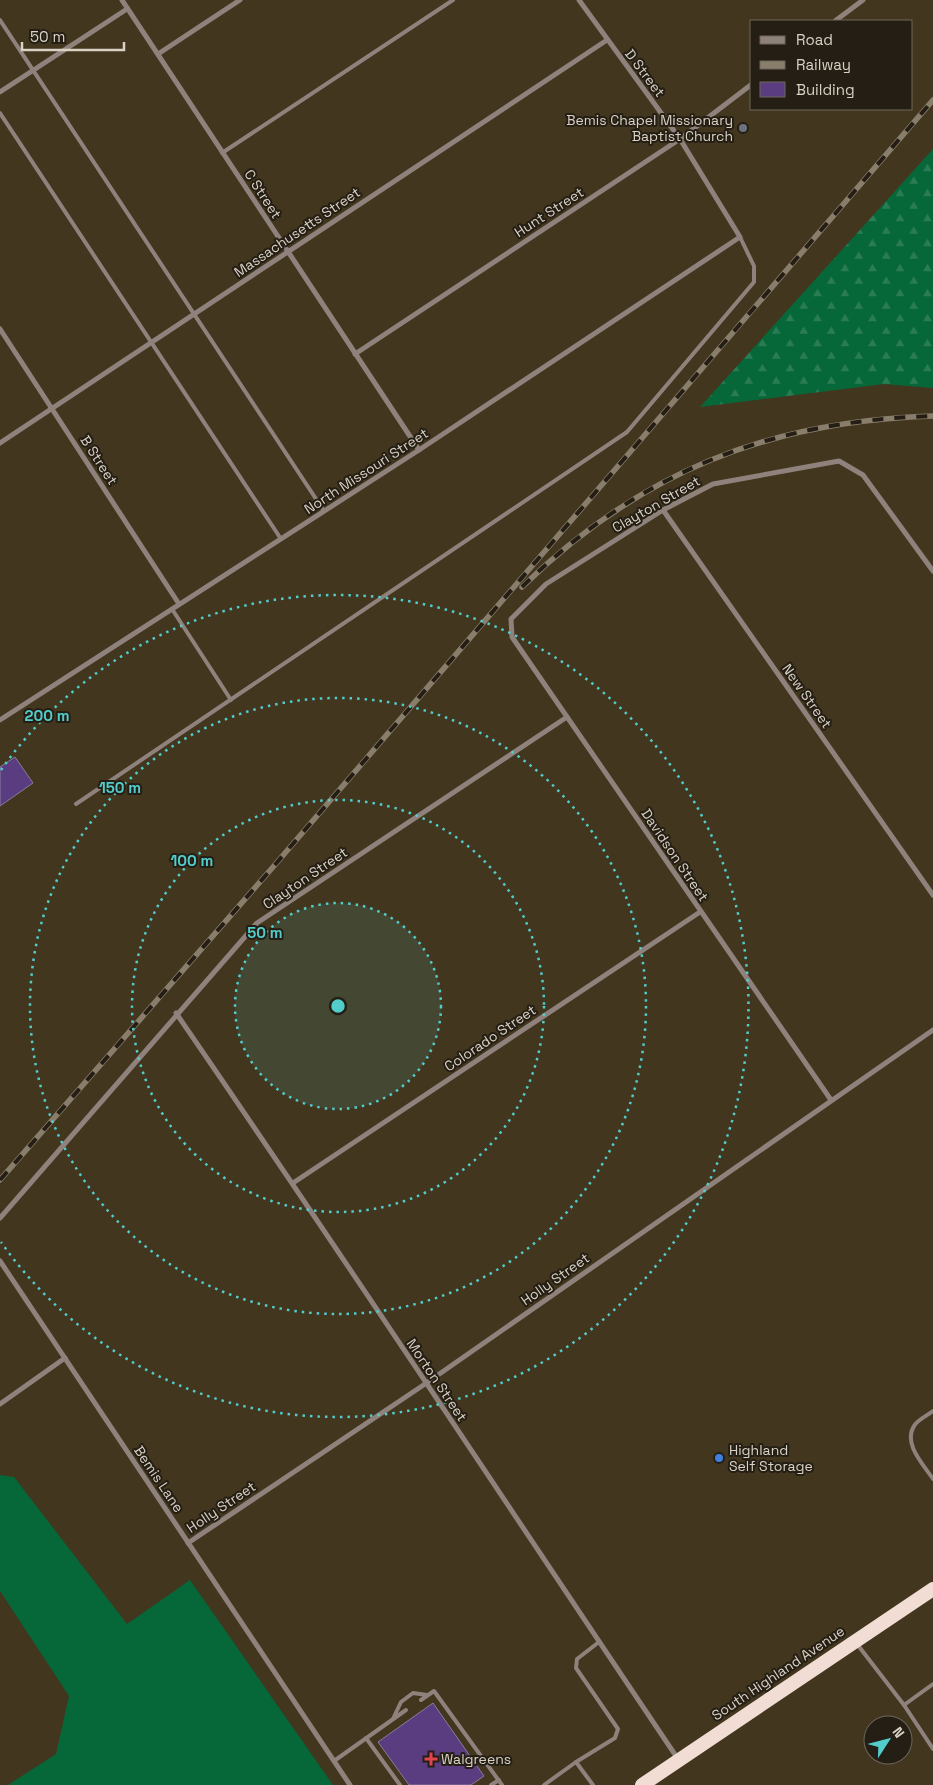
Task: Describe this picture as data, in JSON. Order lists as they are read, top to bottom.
{
  "streets": {
    "highway": ["South Highland Avenue"],
    "street": [
      "D Street",
      "C Street",
      "Hunt Street",
      "Massachusetts Street",
      "B Street",
      "North Missouri Street",
      "Clayton Street",
      "New Street",
      "Davidson Street",
      "Colorado Street",
      "Holly Street",
      "Morton Street",
      "Bemis Lane"
    ]
  },
  "crossings": [
    ["D Street", "Hunt Street"],
    ["D Street", "Massachusetts Street"],
    ["D Street", "North Missouri Street"],
    ["C Street", "Hunt Street"],
    ["C Street", "Massachusetts Street"],
    ["C Street", "North Missouri Street"],
    ["Massachusetts Street", "B Street"],
    ["B Street", "North Missouri Street"],
    ["Clayton Street", "New Street"],
    ["Clayton Street", "Davidson Street"],
    ["Clayton Street", "Morton Street"],
    ["Davidson Street", "Colorado Street"],
    ["Davidson Street", "Holly Street"],
    ["Colorado Street", "Morton Street"],
    ["Holly Street", "Morton Street"],
    ["Holly Street", "Bemis Lane"],
    ["Morton Street", "South Highland Avenue"]
  ],
  "places": {
    "other": ["Bemis Chapel Missionary Baptist Church", "Highland Self Storage"],
    "health": ["Walgreens"]
  },
  "legend": ["Road", "Railway", "Building"],
  "scale_bar": "50 m",
  "north": "top right",
  "rings": [
    "200 m",
    "150 m",
    "100 m",
    "50 m"
  ]
}
